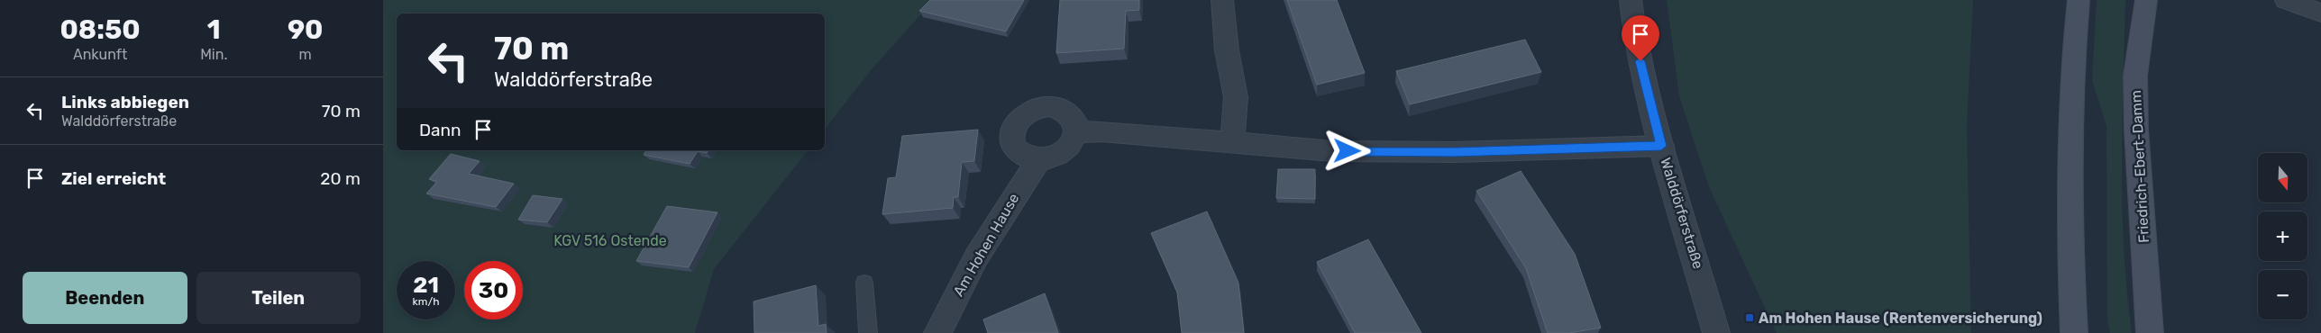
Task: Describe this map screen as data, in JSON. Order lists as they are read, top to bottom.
{
  "streets": {
    "main road": ["Friedrich-Ebert-Damm"],
    "street": ["Walddörferstraße", "Am Hohen Hause"]
  },
  "parks": ["KGV 516 Ostende"],
  "places": {
    "transit": ["Am Hohen Hause (Rentenversicherung)"]
  },
  "north": "bottom",
  "page": {
    "eta": [
      "08:50",
      "Ankunft",
      "1",
      "Min.",
      "90",
      "m"
    ],
    "turn": ["70 m", "Walddörferstraße"],
    "list": [
      {
        "name": "Links abbiegen",
        "note": "Walddörferstraße",
        "value": "70 m"
      },
      {
        "name": "Ziel erreicht",
        "value": "20 m"
      }
    ],
    "then": "Dann",
    "map_buttons": ["+", "−"],
    "speed": "21 km/h",
    "limit": "30",
    "buttons": ["Beenden", "Teilen"]
  }
}
